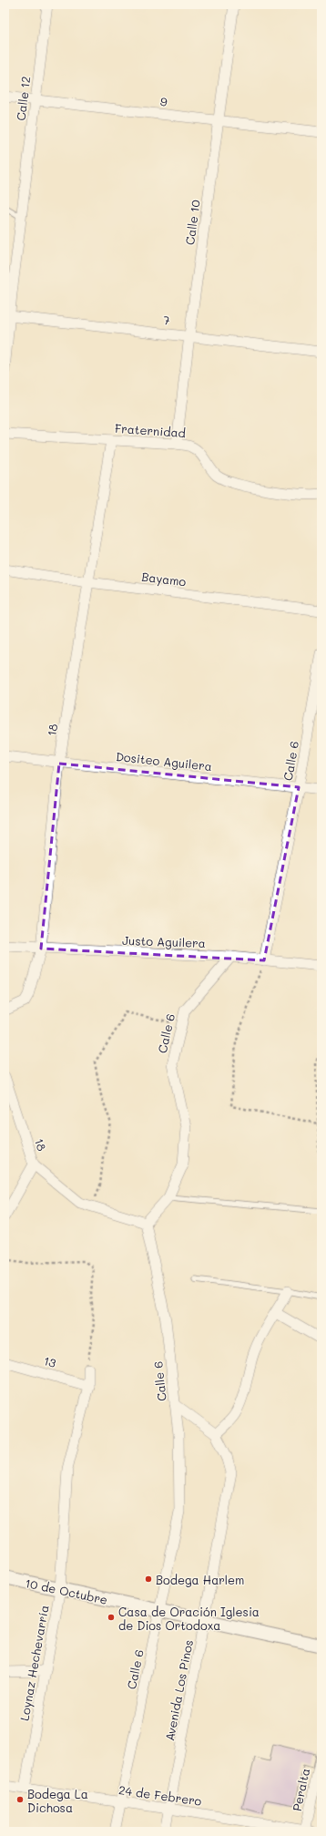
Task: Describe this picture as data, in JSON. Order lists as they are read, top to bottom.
{
  "streets": {
    "street": [
      "Calle 12",
      "9",
      "Calle 10",
      "7",
      "Fraternidad",
      "Bayamo",
      "18",
      "Dositeo Aguilera",
      "Calle 6",
      "Justo Aguilera",
      "13",
      "10 de Octubre",
      "Loynaz Hechevarría",
      "Avenida Los Pinos",
      "Peralta",
      "24 de Febrero"
    ]
  },
  "crossings": [
    ["Calle 12", "9"],
    ["Calle 12", "7"],
    ["9", "Calle 10"],
    ["Calle 10", "7"],
    ["Calle 10", "Fraternidad"],
    ["Fraternidad", "18"],
    ["Bayamo", "18"],
    ["18", "Dositeo Aguilera"],
    ["18", "Justo Aguilera"],
    ["Dositeo Aguilera", "Calle 6"],
    ["Calle 6", "Justo Aguilera"],
    ["Calle 6", "10 de Octubre"],
    ["Calle 6", "Avenida Los Pinos"],
    ["Calle 6", "24 de Febrero"],
    ["13", "Loynaz Hechevarría"],
    ["10 de Octubre", "Loynaz Hechevarría"],
    ["10 de Octubre", "Avenida Los Pinos"],
    ["Loynaz Hechevarría", "24 de Febrero"],
    ["Avenida Los Pinos", "24 de Febrero"],
    ["Peralta", "24 de Febrero"]
  ],
  "places": ["Bodega Harlem", "Casa de Oración Iglesia de Dios Ortodoxa", "Bodega La Dichosa"]
}
